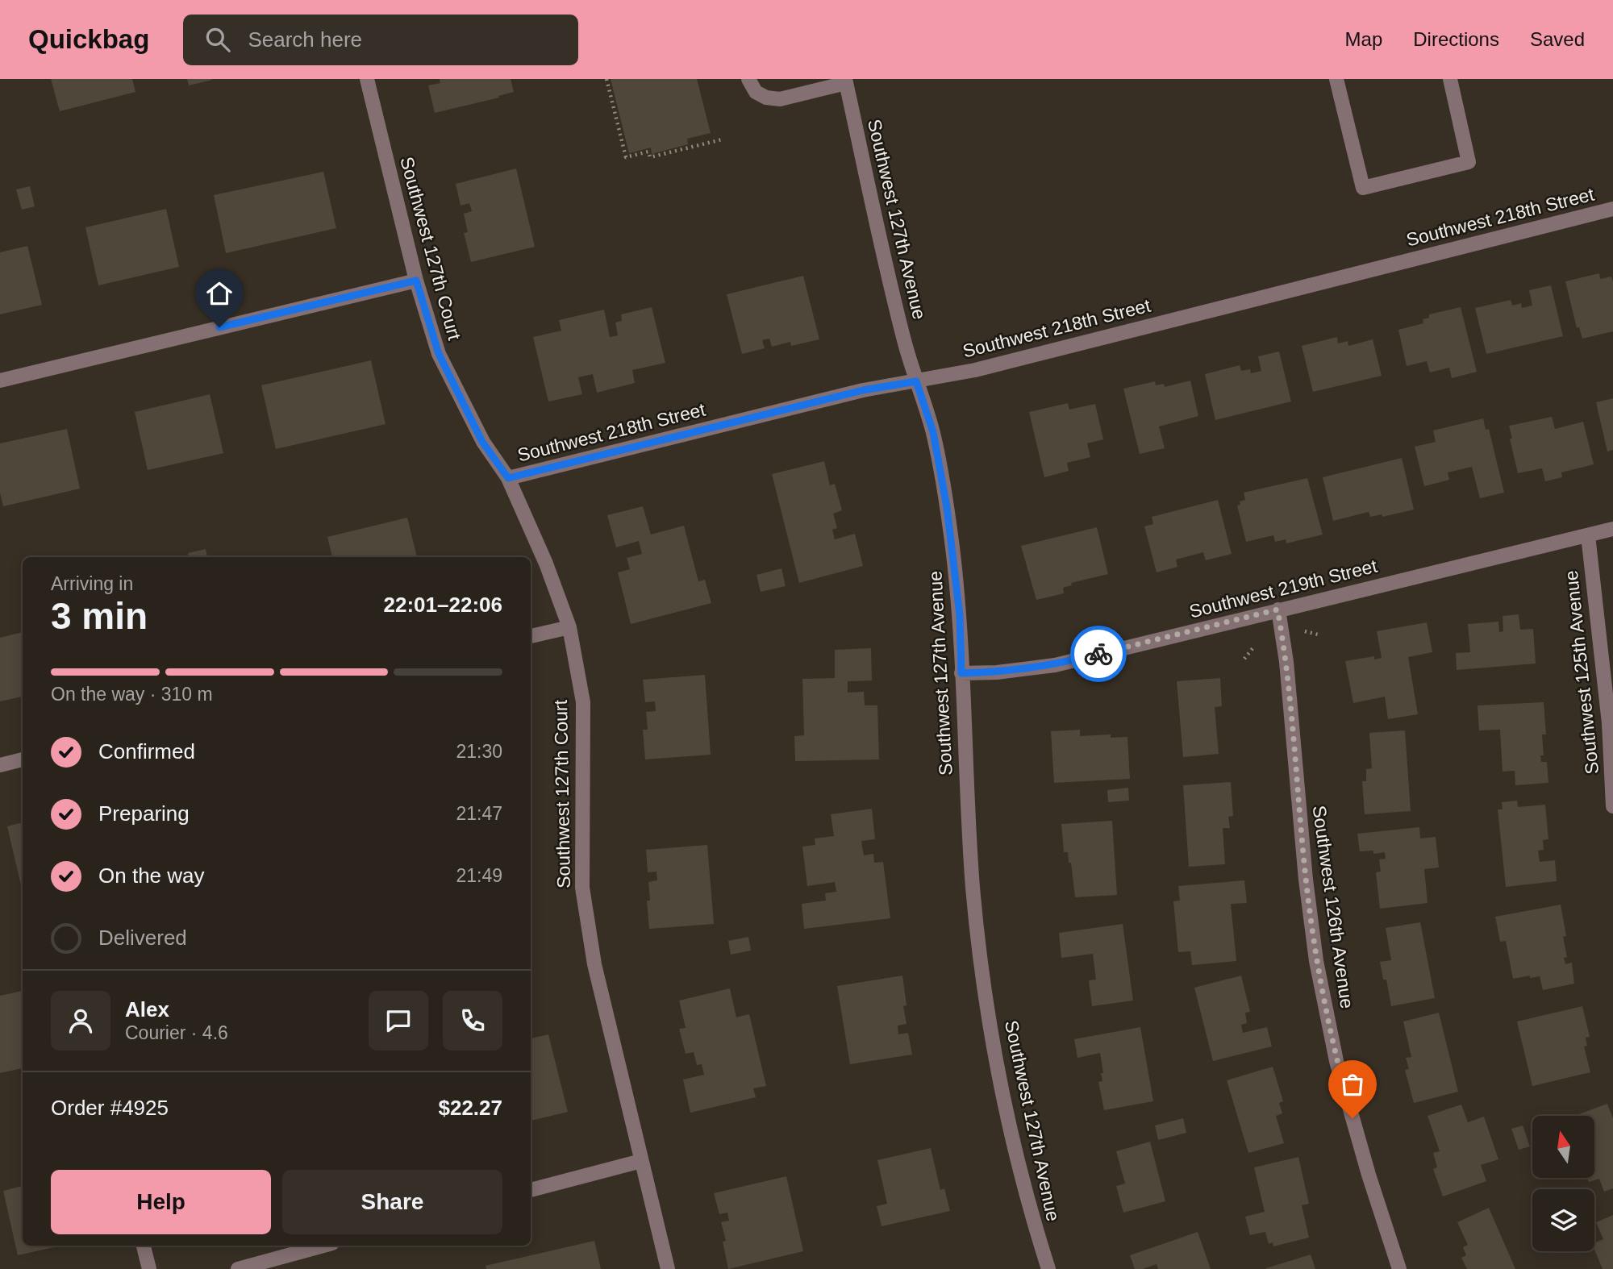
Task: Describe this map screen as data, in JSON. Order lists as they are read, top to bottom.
{
  "streets": {
    "street": [
      "Southwest 218th Street",
      "Southwest 127th Avenue",
      "Southwest 127th Court",
      "Southwest 219th Street",
      "Southwest 125th Avenue",
      "Southwest 126th Avenue"
    ]
  },
  "crossings": [
    ["Southwest 218th Street", "Southwest 127th Avenue"],
    ["Southwest 218th Street", "Southwest 127th Court"],
    ["Southwest 127th Avenue", "Southwest 219th Street"],
    ["Southwest 219th Street", "Southwest 125th Avenue"],
    ["Southwest 219th Street", "Southwest 126th Avenue"]
  ],
  "north": "top",
  "page": {
    "header": "Quickbag",
    "search": "Search here",
    "nav": ["Map", "Directions", "Saved"],
    "heading": ["3 min", "Arriving in", "22:01–22:06"],
    "panel": [
      "Alex",
      "Courier · 4.6",
      "Order #4925",
      "$22.27"
    ],
    "bar": "On the way · 310 m",
    "list": [
      ["Confirmed", "21:30"],
      ["Preparing", "21:47"],
      ["On the way", "21:49"],
      "Delivered"
    ],
    "buttons": ["Help", "Share"]
  }
}
